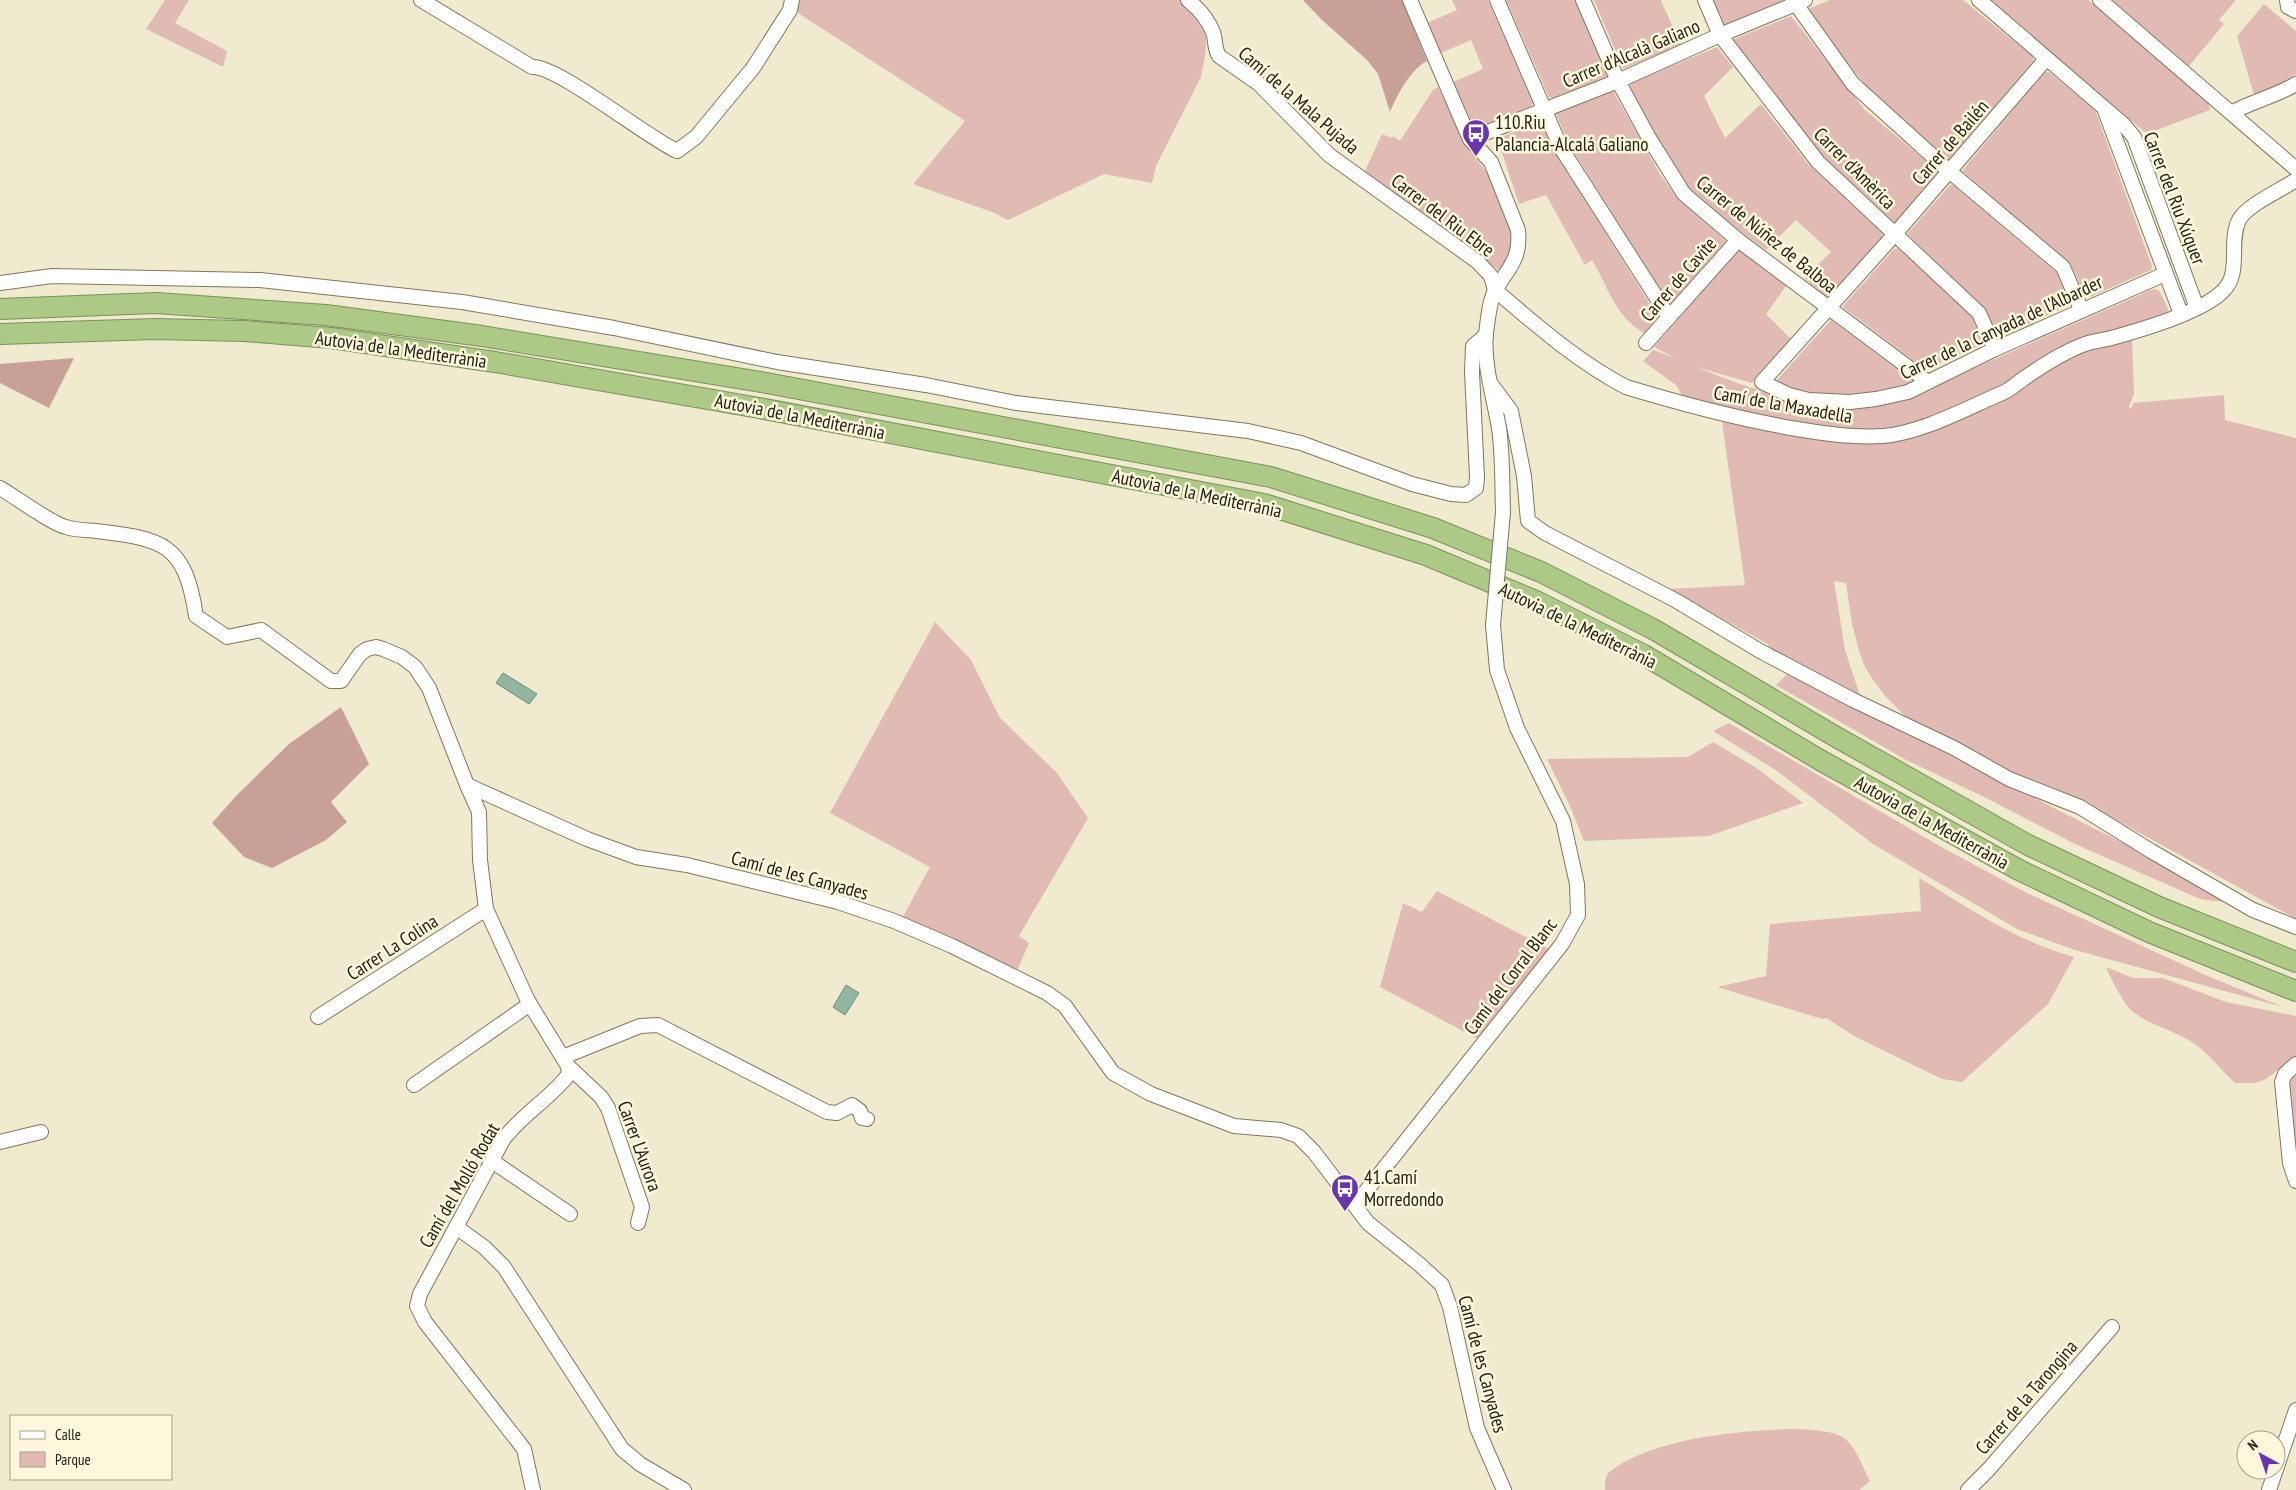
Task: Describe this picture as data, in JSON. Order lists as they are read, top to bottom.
{
  "streets": {
    "highway": ["Autovia de la Mediterrània"],
    "street": [
      "Carrer d'Alcalà Galiano",
      "Camí de la Mala Pujada",
      "Carrer de Bailén",
      "Carrer d'Amèrica",
      "Carrer del Riu Xúquer",
      "Carrer del Riu Ebre",
      "Carrer de Núñez de Balboa",
      "Carrer de Cavite",
      "Carrer de la Canyada de l'Albarder",
      "Camí de la Maxadella",
      "Camí de les Canyades",
      "Carrer La Colina",
      "Camí del Corral Blanc",
      "Carrer L'Aurora",
      "Camí del Molló Rodat",
      "Carrer de la Tarongina"
    ]
  },
  "crossings": [
    ["Carrer d'Alcalà Galiano", "Carrer d'Amèrica"],
    ["Carrer d'Alcalà Galiano", "Carrer de Núñez de Balboa"],
    ["Camí de la Mala Pujada", "Carrer del Riu Ebre"],
    ["Carrer de Bailén", "Carrer d'Amèrica"],
    ["Carrer de Bailén", "Carrer del Riu Xúquer"],
    ["Carrer de Bailén", "Carrer de Núñez de Balboa"],
    ["Carrer de Bailén", "Carrer de la Canyada de l'Albarder"],
    ["Carrer d'Amèrica", "Carrer de la Canyada de l'Albarder"],
    ["Carrer del Riu Xúquer", "Carrer de la Canyada de l'Albarder"],
    ["Carrer del Riu Xúquer", "Camí de la Maxadella"],
    ["Carrer del Riu Ebre", "Camí de la Maxadella"],
    ["Carrer de Núñez de Balboa", "Carrer de Cavite"],
    ["Carrer de Núñez de Balboa", "Carrer de la Canyada de l'Albarder"],
    ["Camí de les Canyades", "Camí del Corral Blanc"],
    ["Carrer L'Aurora", "Camí del Molló Rodat"]
  ],
  "places": {
    "bus stop": ["110.Riu Palancia-Alcalá Galiano", "41.Camí Morredondo"]
  },
  "legend": ["Calle", "Parque"],
  "north": "top left"
}
